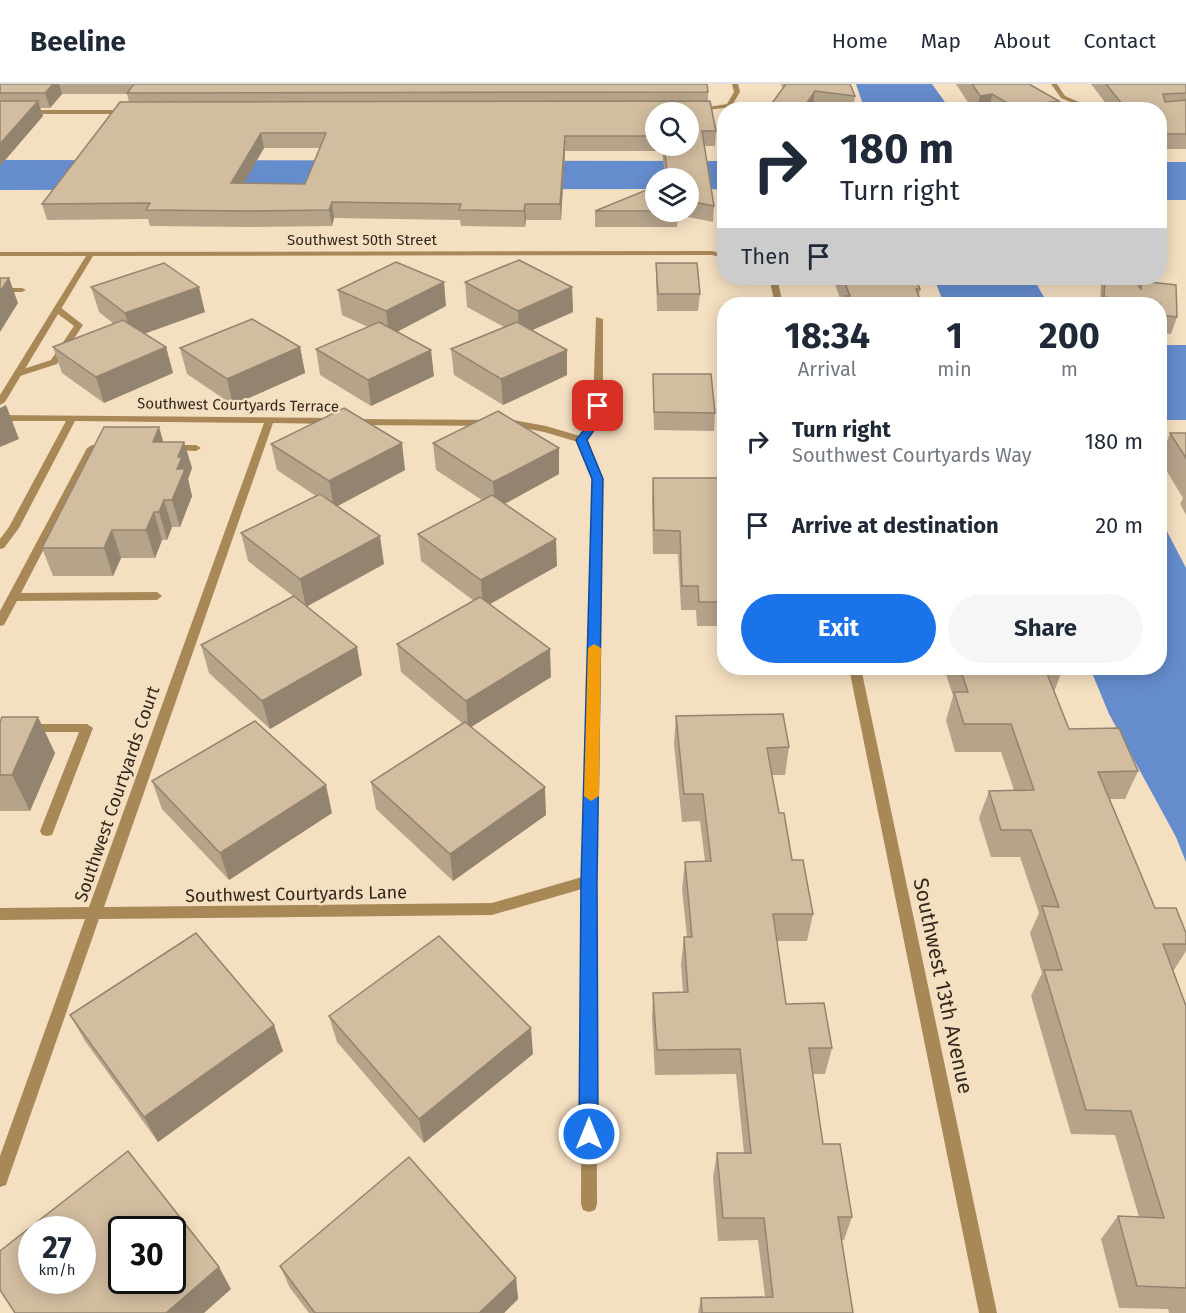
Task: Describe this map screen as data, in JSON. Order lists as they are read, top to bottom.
{
  "streets": {
    "street": [
      "Southwest 50th Street",
      "Southwest Courtyards Terrace",
      "Southwest Courtyards Court",
      "Southwest Courtyards Lane",
      "Southwest 13th Avenue"
    ]
  },
  "crossings": [
    ["Southwest Courtyards Terrace", "Southwest Courtyards Court"],
    ["Southwest Courtyards Court", "Southwest Courtyards Lane"]
  ],
  "page": {
    "header": "Beeline",
    "nav": [
      "Home",
      "Map",
      "About",
      "Contact"
    ],
    "turn": ["180 m", "Turn right"],
    "then": "Then",
    "eta": [
      "18:34",
      "Arrival",
      "1",
      "min",
      "200",
      "m"
    ],
    "list": [
      {
        "name": "Turn right",
        "note": "Southwest Courtyards Way",
        "value": "180 m"
      },
      {
        "name": "Arrive at destination",
        "value": "20 m"
      }
    ],
    "buttons": ["Exit", "Share"],
    "speed": "27 km/h",
    "limit": "30"
  }
}
